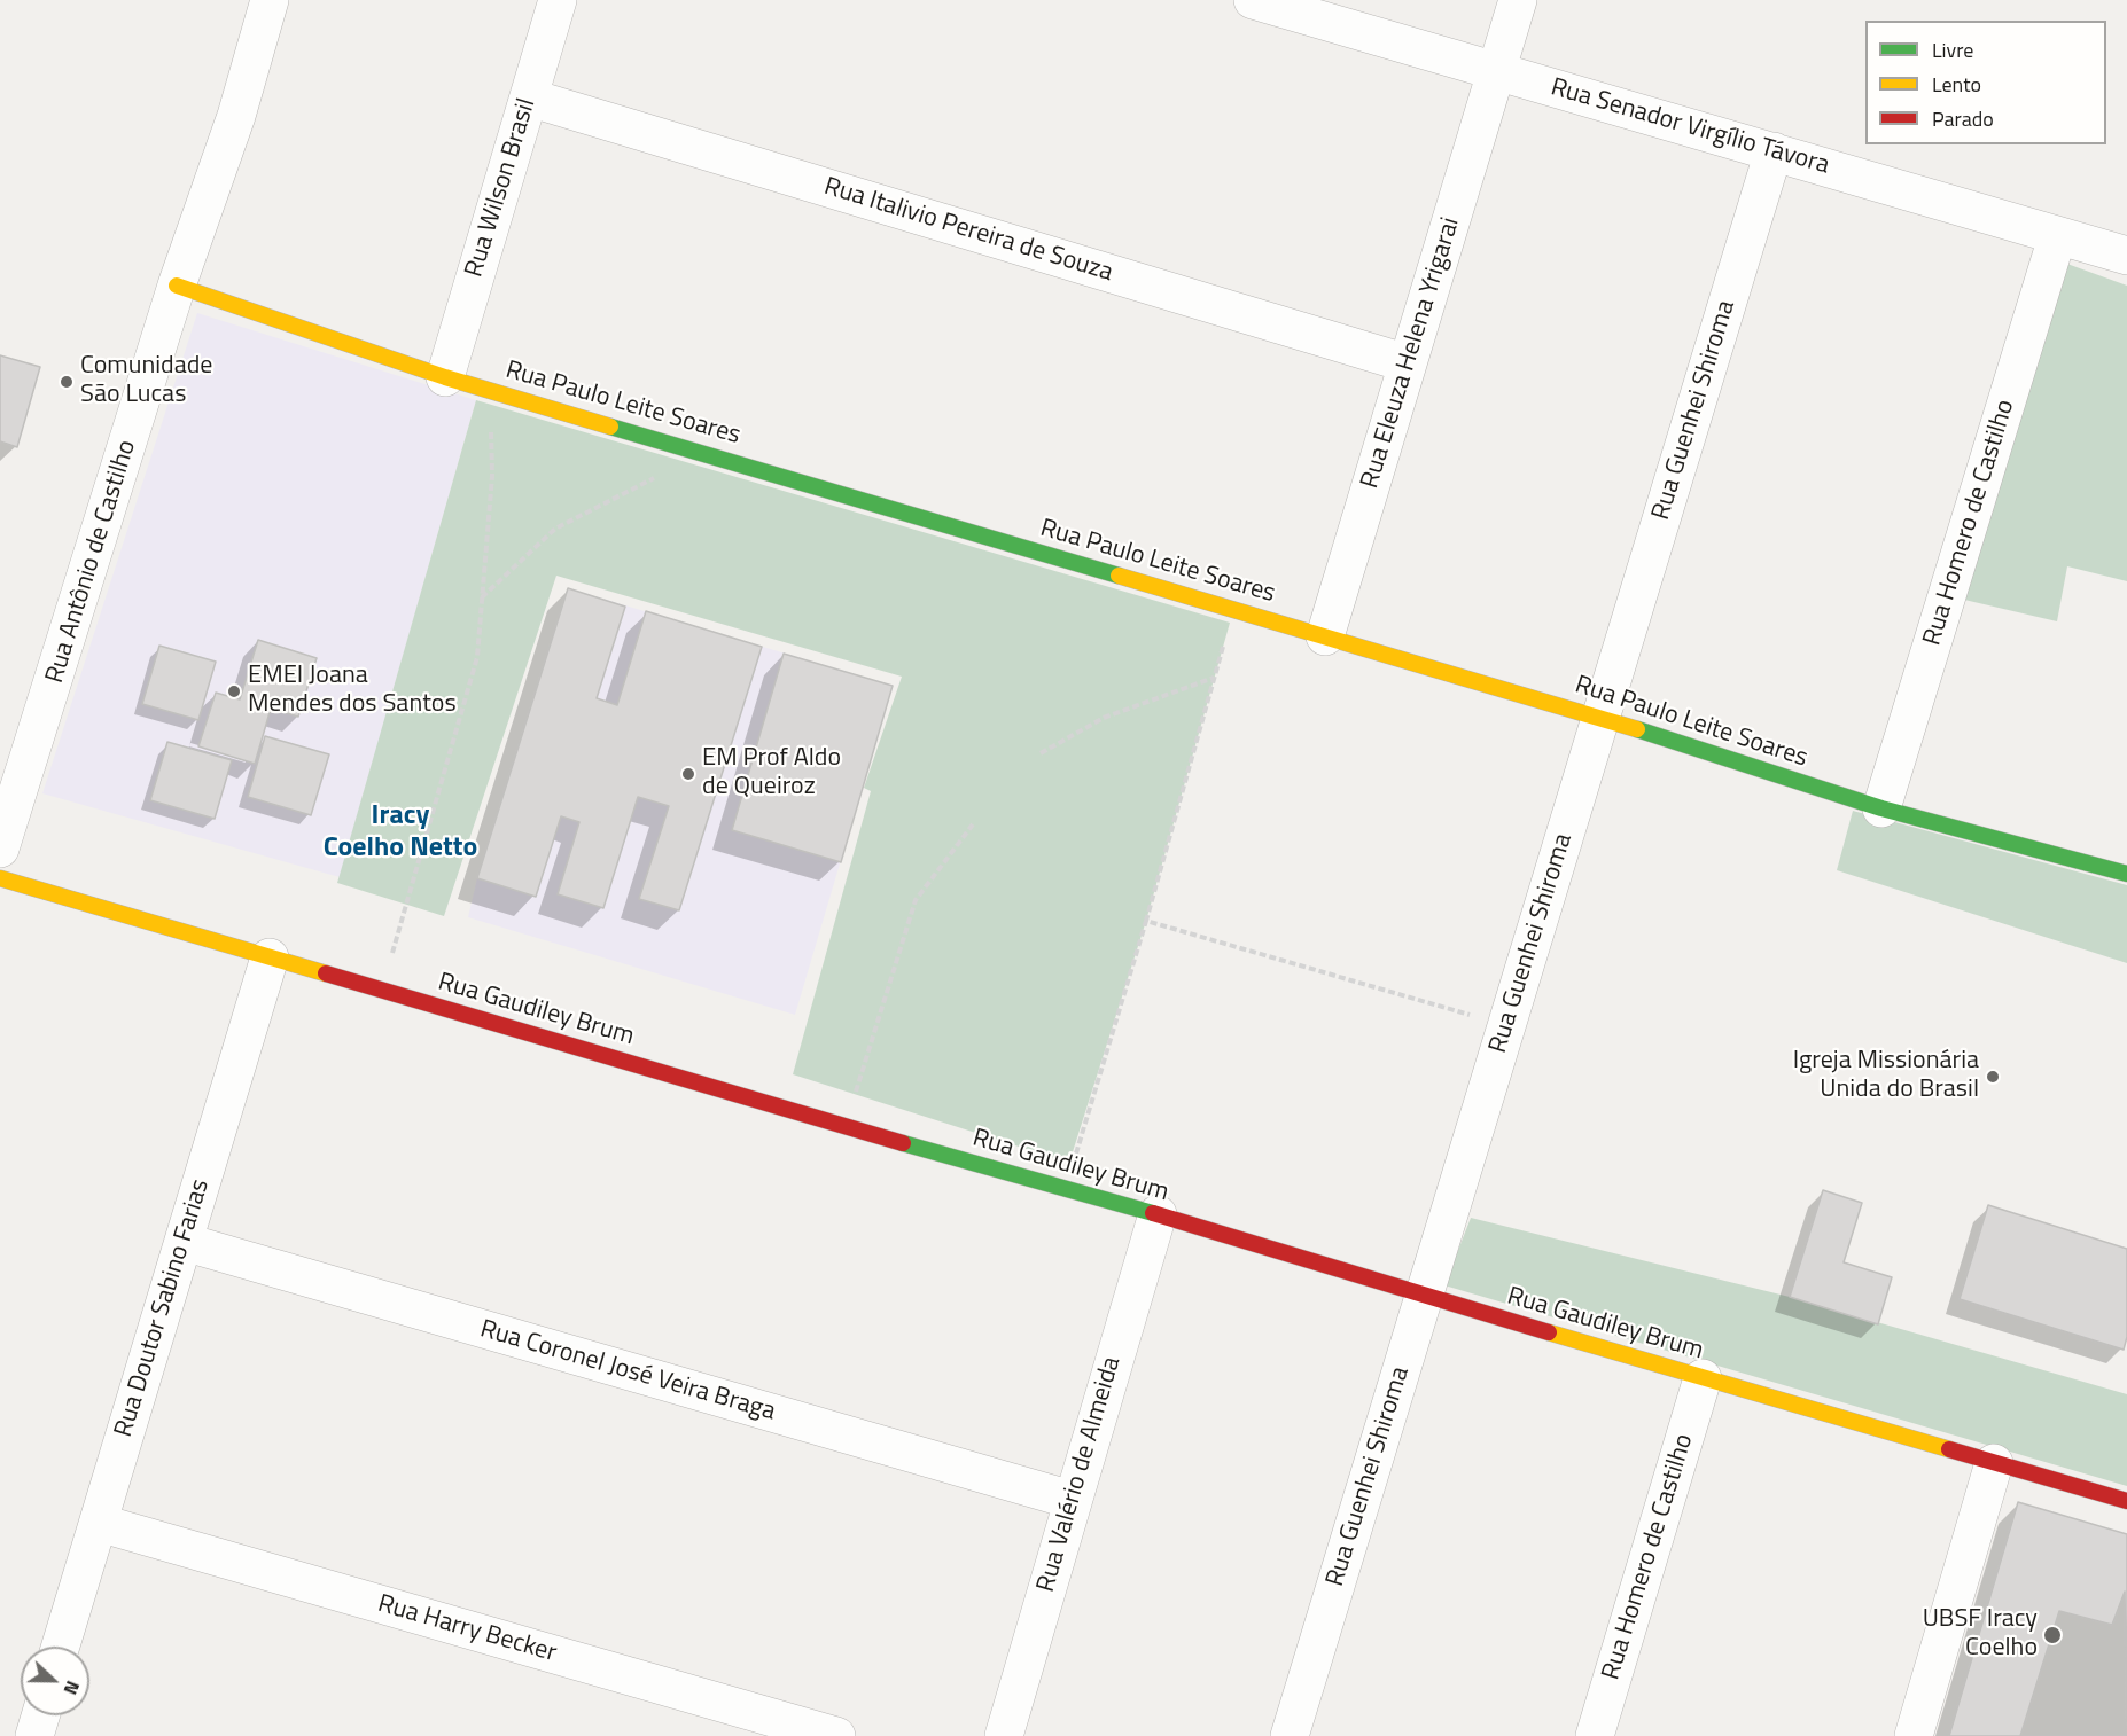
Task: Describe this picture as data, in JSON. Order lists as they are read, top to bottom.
{
  "streets": {
    "street": [
      "Rua Senador Virgílio Távora",
      "Rua Wilson Brasil",
      "Rua Italivio Pereira de Souza",
      "Rua Eleuza Helena Yrigarai",
      "Rua Paulo Leite Soares",
      "Rua Guenhei Shiroma",
      "Rua Homero de Castilho",
      "Rua Antônio de Castilho",
      "Rua Gaudiley Brum",
      "Rua Doutor Sabino Farias",
      "Rua Coronel José Veira Braga",
      "Rua Valério de Almeida",
      "Rua Harry Becker"
    ]
  },
  "crossings": [
    ["Rua Senador Virgílio Távora", "Rua Eleuza Helena Yrigarai"],
    ["Rua Senador Virgílio Távora", "Rua Guenhei Shiroma"],
    ["Rua Senador Virgílio Távora", "Rua Homero de Castilho"],
    ["Rua Wilson Brasil", "Rua Italivio Pereira de Souza"],
    ["Rua Wilson Brasil", "Rua Paulo Leite Soares"],
    ["Rua Italivio Pereira de Souza", "Rua Eleuza Helena Yrigarai"],
    ["Rua Eleuza Helena Yrigarai", "Rua Paulo Leite Soares"],
    ["Rua Paulo Leite Soares", "Rua Guenhei Shiroma"],
    ["Rua Paulo Leite Soares", "Rua Homero de Castilho"],
    ["Rua Paulo Leite Soares", "Rua Antônio de Castilho"],
    ["Rua Guenhei Shiroma", "Rua Gaudiley Brum"],
    ["Rua Homero de Castilho", "Rua Gaudiley Brum"],
    ["Rua Gaudiley Brum", "Rua Doutor Sabino Farias"],
    ["Rua Gaudiley Brum", "Rua Valério de Almeida"],
    ["Rua Doutor Sabino Farias", "Rua Coronel José Veira Braga"],
    ["Rua Doutor Sabino Farias", "Rua Harry Becker"],
    ["Rua Coronel José Veira Braga", "Rua Valério de Almeida"]
  ],
  "districts": ["Iracy Coelho Netto"],
  "places": [
    "Comunidade São Lucas",
    "EMEI Joana Mendes dos Santos",
    "EM Prof Aldo de Queiroz",
    "Igreja Missionária Unida do Brasil",
    "UBSF Iracy Coelho"
  ],
  "legend": ["Livre", "Lento", "Parado"],
  "north": "right"
}
